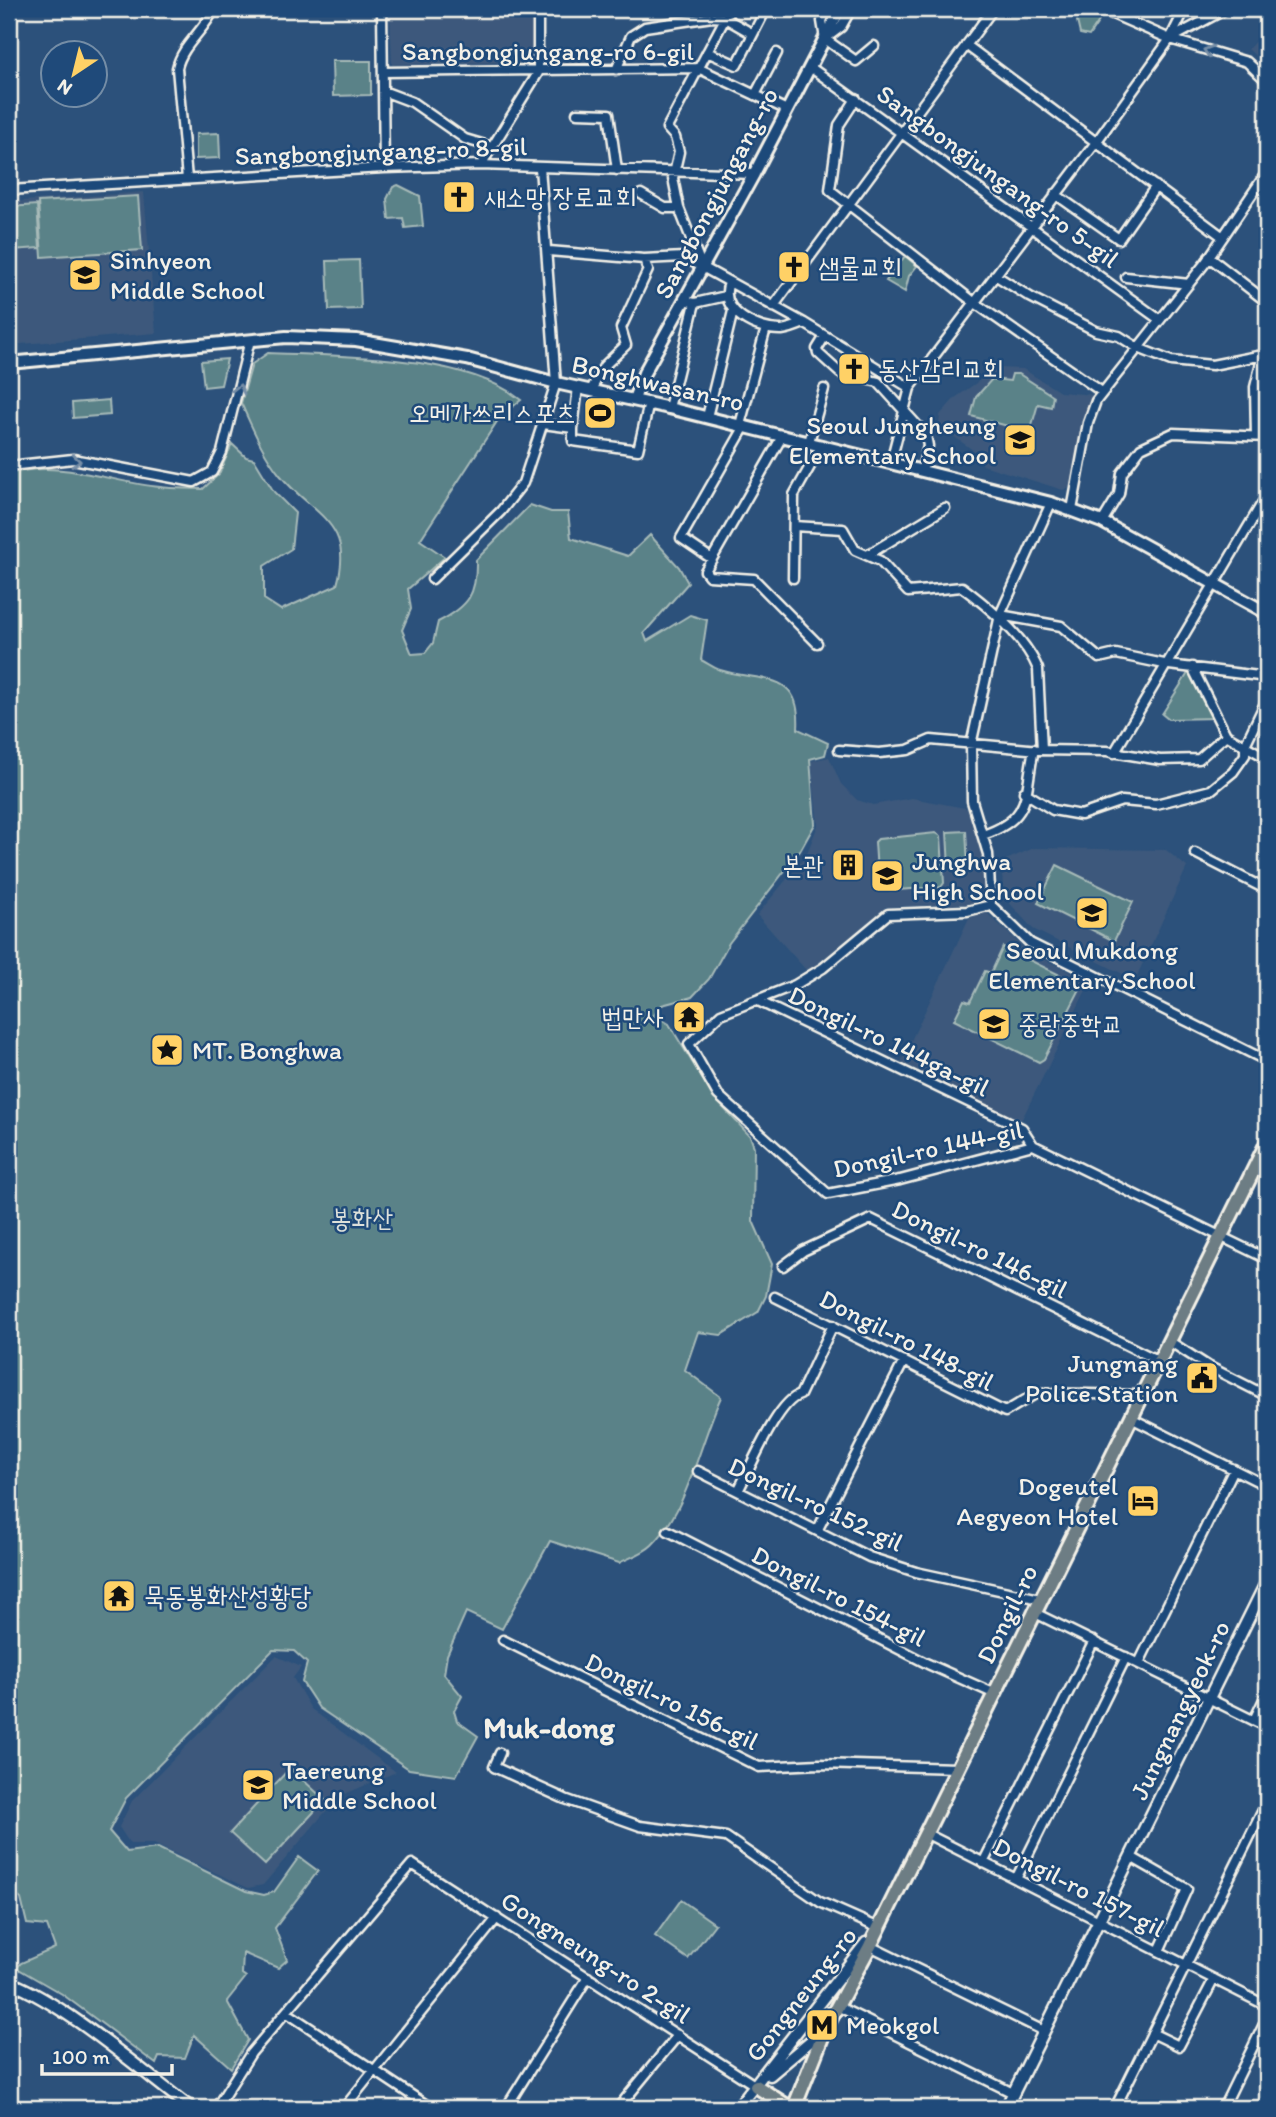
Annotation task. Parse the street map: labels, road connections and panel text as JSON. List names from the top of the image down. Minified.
{"streets":{"main road":["Sangbongjungang-ro","Bonghwasan-ro","Dongil-ro"],"street":["Sangbongjungang-ro 6-gil","Sangbongjungang-ro 8-gil","Sangbongjungang-ro 5-gil","Dongil-ro 144ga-gil","Dongil-ro 144-gil","Dongil-ro 146-gil","Dongil-ro 148-gil","Dongil-ro 152-gil","Dongil-ro 154-gil","Dongil-ro 156-gil","Jungnangyeok-ro","Dongil-ro 157-gil","Gongneung-ro 2-gil","Gongneung-ro"]},"crossings":[["Sangbongjungang-ro 6-gil","Sangbongjungang-ro"],["Sangbongjungang-ro 8-gil","Sangbongjungang-ro"],["Sangbongjungang-ro 5-gil","Sangbongjungang-ro"],["Sangbongjungang-ro","Bonghwasan-ro"],["Dongil-ro 144ga-gil","Dongil-ro 144-gil"],["Dongil-ro 144-gil","Dongil-ro"],["Dongil-ro 146-gil","Dongil-ro"],["Dongil-ro 148-gil","Dongil-ro"],["Dongil-ro 152-gil","Dongil-ro"],["Dongil-ro 154-gil","Dongil-ro"],["Dongil-ro","Dongil-ro 156-gil"],["Dongil-ro","Dongil-ro 157-gil"],["Dongil-ro","Gongneung-ro"],["Jungnangyeok-ro","Dongil-ro 157-gil"],["Gongneung-ro 2-gil","Gongneung-ro"]],"districts":["Muk-dong"],"parks":["봉화산"],"places":{"church":["새소망 장로교회","샘물교회","동산감리교회"],"school or university":["Sinhyeon Middle School","Seoul Jungheung Elementary School","Junghwa High School","Seoul Mukdong Elementary School","중랑중학교","Taereung Middle School"],"sports":["오메가쓰리스포츠"],"building":["본관"],"temple":["법만사","묵동봉화산성황당"],"place":["MT. Bonghwa"],"public building":["Jungnang Police Station"],"hotel":["Dogeutel Aegyeon Hotel"],"metro station":["Meokgol"]},"scale_bar":"100 m","north":"bottom left"}
